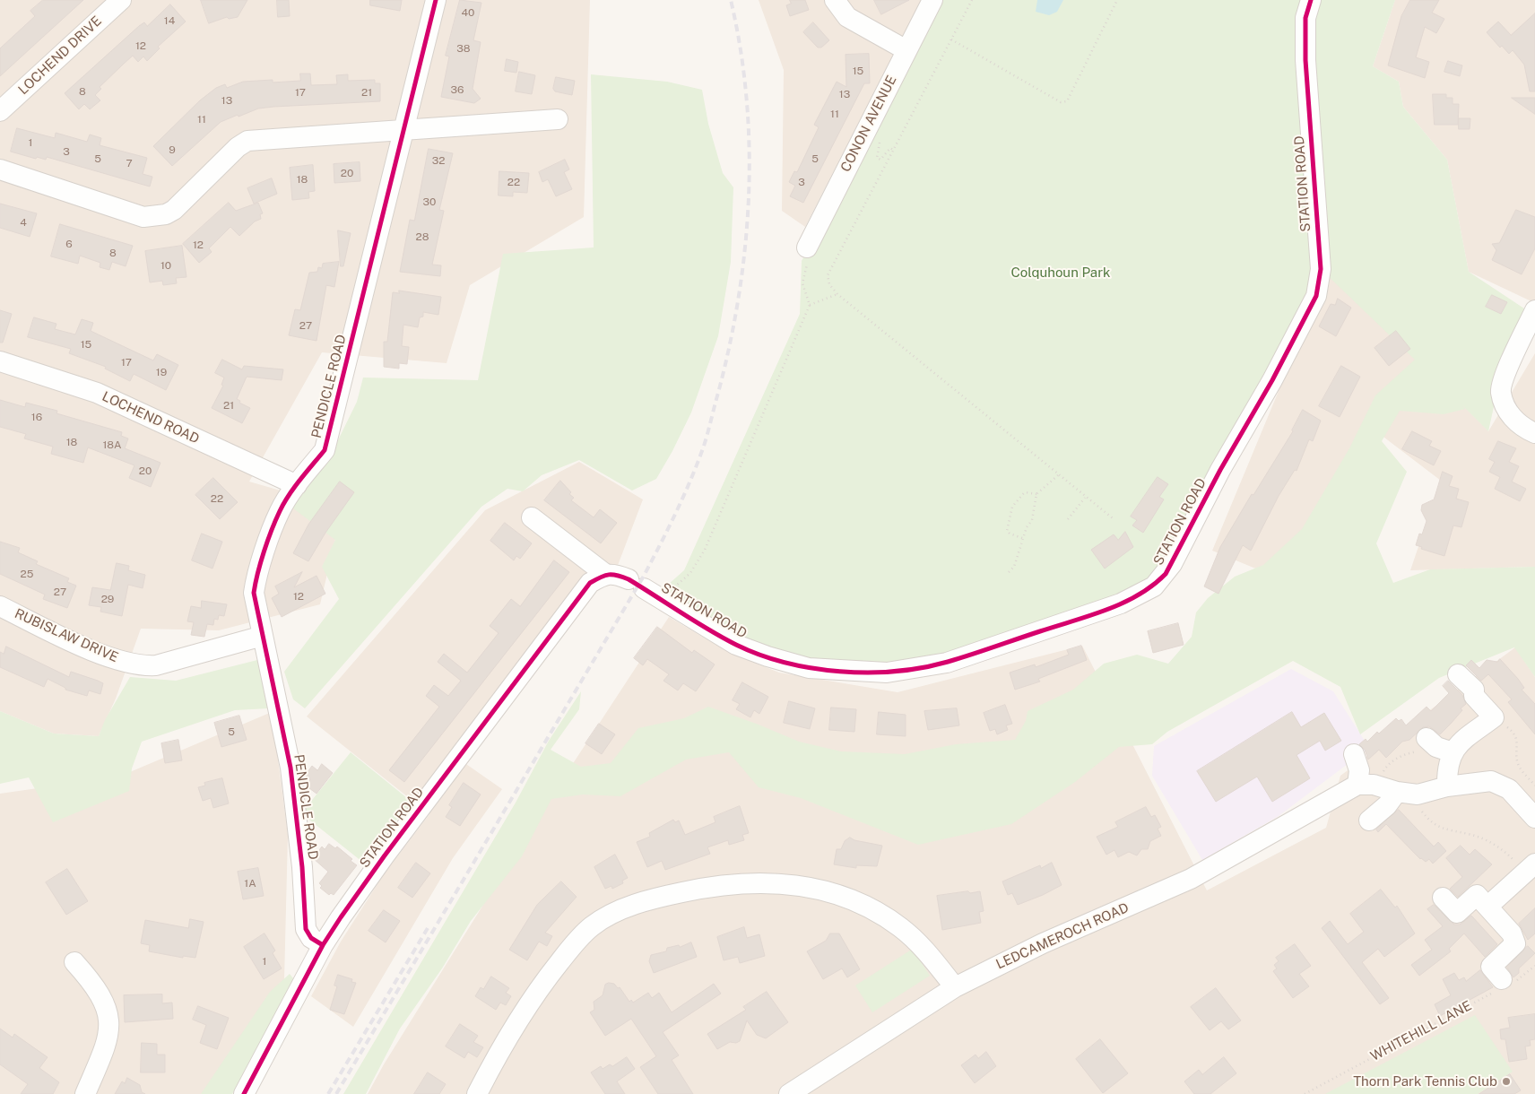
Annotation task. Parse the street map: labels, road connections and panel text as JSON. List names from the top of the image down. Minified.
{"streets":{"street":["LOCHEND DRIVE","CONON AVENUE","STATION ROAD","PENDICLE ROAD","LOCHEND ROAD","RUBISLAW DRIVE","LEDCAMEROCH ROAD"],"path":["WHITEHILL LANE"]},"crossings":[["STATION ROAD","PENDICLE ROAD"],["PENDICLE ROAD","LOCHEND ROAD"],["PENDICLE ROAD","RUBISLAW DRIVE"]],"parks":["Colquhoun Park"],"places":["Thorn Park Tennis Club"],"house_numbers":["40","14","12","38","15","36","8","17","21","13","13","11","11","1","9","3","5","5","32","7","20","18","22","3","30","4","28","6","12","8","10","27","15","17","19","21","16","18","18A","20","22","25","27","12","29","5","1A","1"]}
